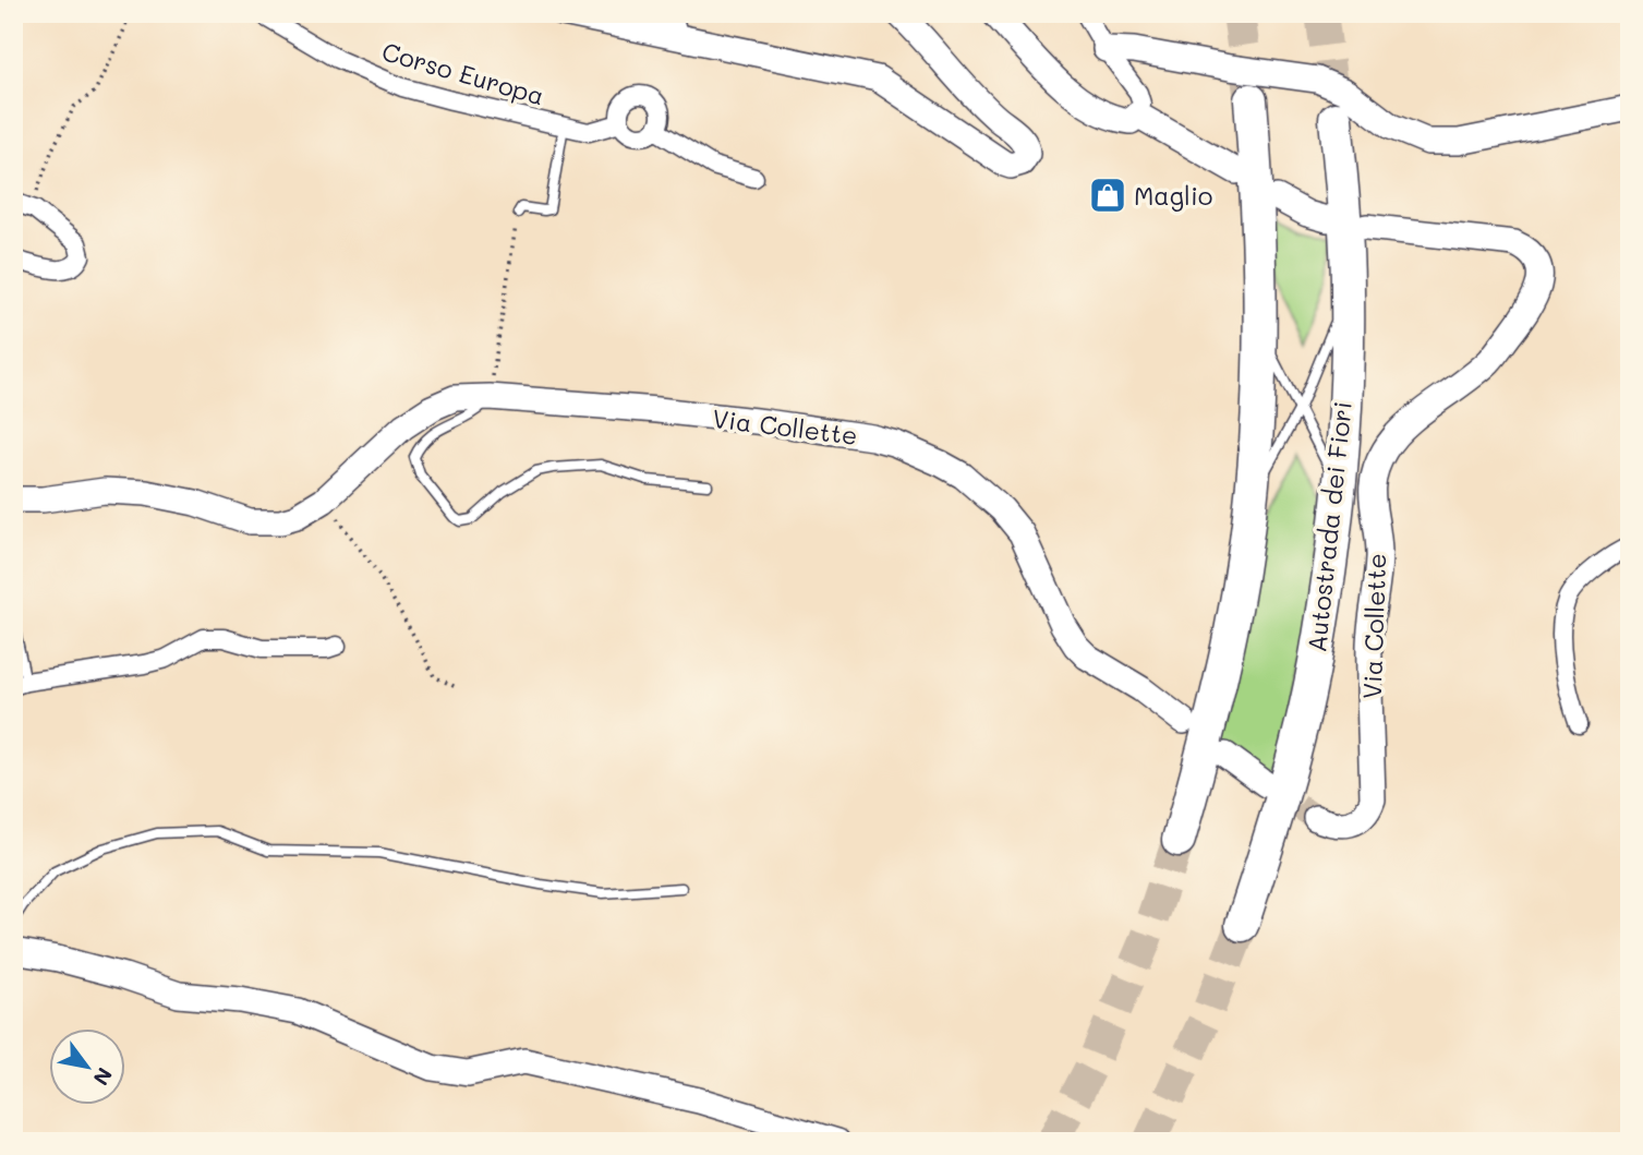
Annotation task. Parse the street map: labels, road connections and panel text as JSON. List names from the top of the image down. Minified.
{"streets":{"highway":["Autostrada dei Fiori"],"street":["Corso Europa","Via Collette"]},"places":{"shop":["Maglio"]},"north":"bottom right"}
